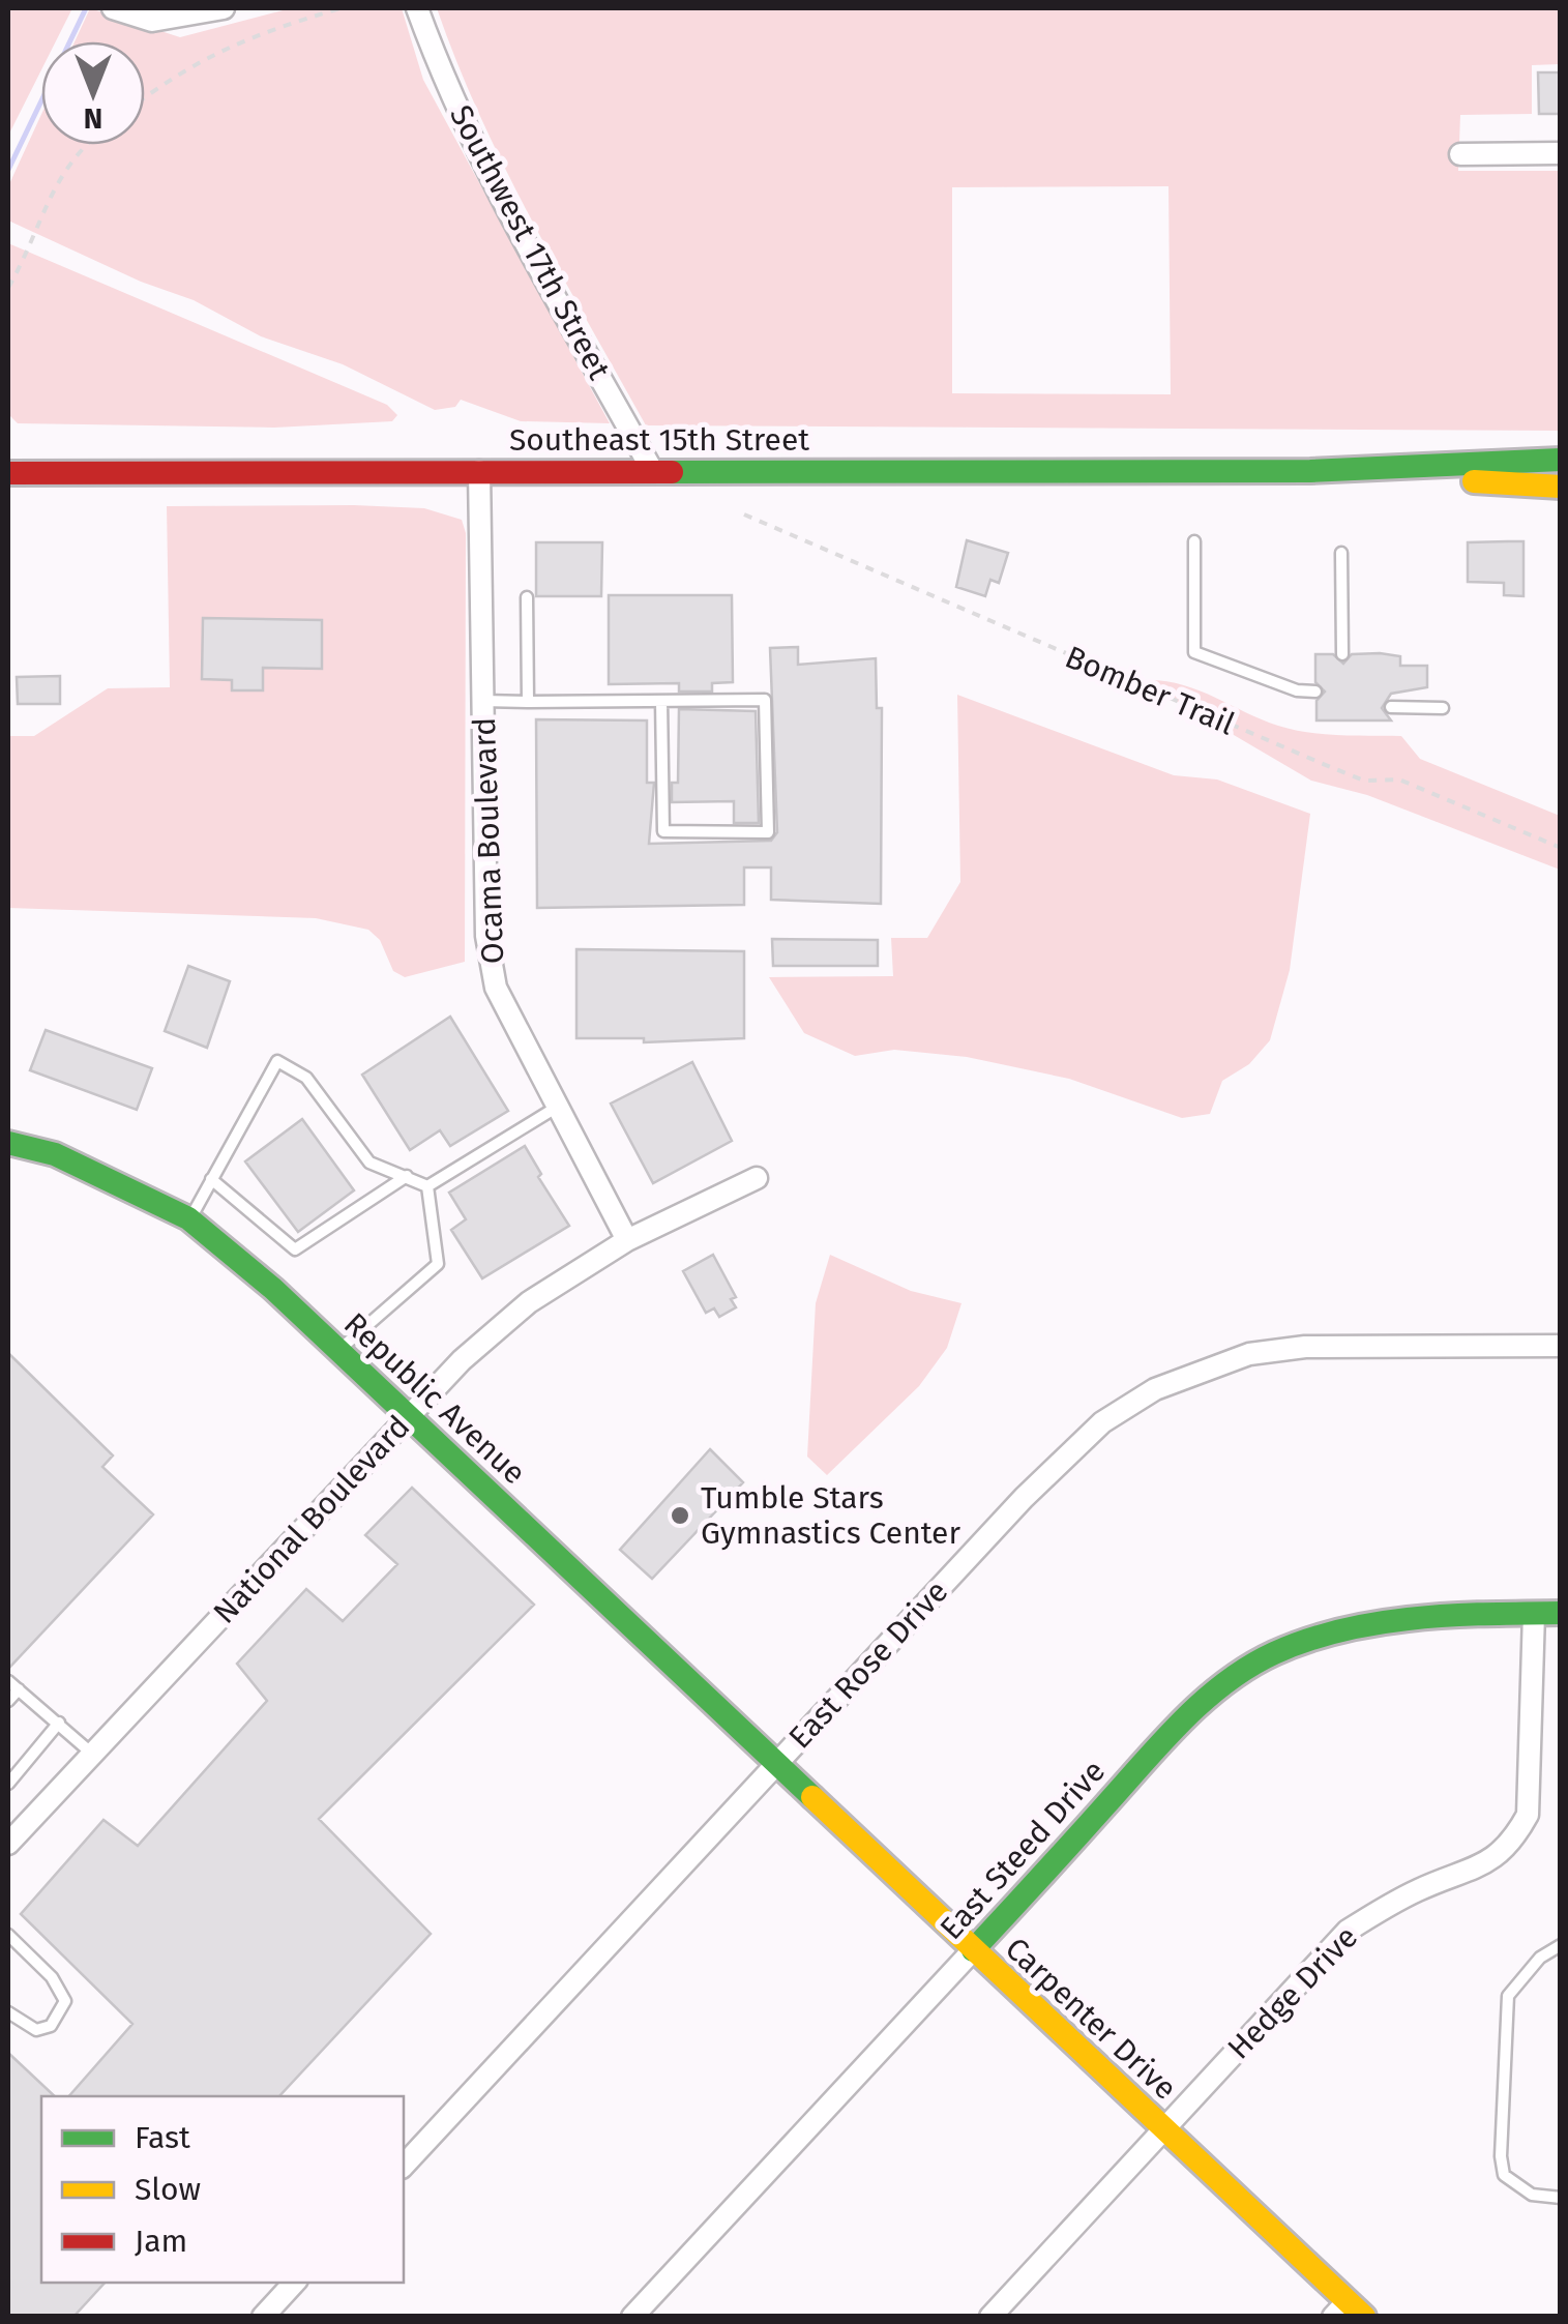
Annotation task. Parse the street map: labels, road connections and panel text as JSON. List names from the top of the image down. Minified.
{"streets":{"street":["Southwest 17th Street","Southeast 15th Street","Ocama Boulevard","Republic Avenue","National Boulevard","East Rose Drive","East Steed Drive","Hedge Drive","Carpenter Drive"],"path":["Bomber Trail"]},"crossings":[["Southwest 17th Street","Southeast 15th Street"],["Southeast 15th Street","Ocama Boulevard"],["Ocama Boulevard","National Boulevard"],["Republic Avenue","National Boulevard"],["Republic Avenue","East Rose Drive"],["Republic Avenue","Carpenter Drive"],["East Rose Drive","Carpenter Drive"],["East Steed Drive","Hedge Drive"],["East Steed Drive","Carpenter Drive"],["Hedge Drive","Carpenter Drive"]],"places":["Tumble Stars Gymnastics Center"],"legend":["Fast","Slow","Jam"],"north":"bottom"}
